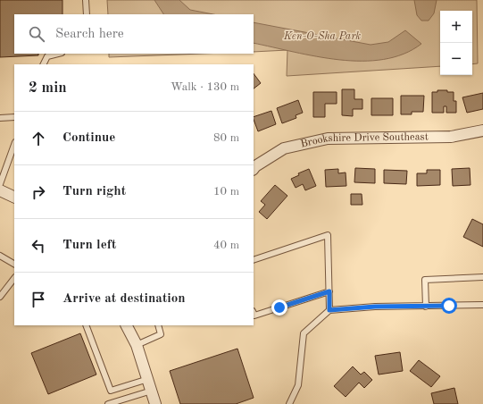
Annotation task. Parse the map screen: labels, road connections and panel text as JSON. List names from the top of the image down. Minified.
{"streets":{"street":["Brookshire Drive Southeast"]},"parks":["Ken-O-Sha Park"],"page":{"map_buttons":["+","−"],"search":"Search here","heading":["2 min","Walk · 130 m"],"list":[["Continue","80 m"],["Turn right","10 m"],["Turn left","40 m"],"Arrive at destination"]}}
